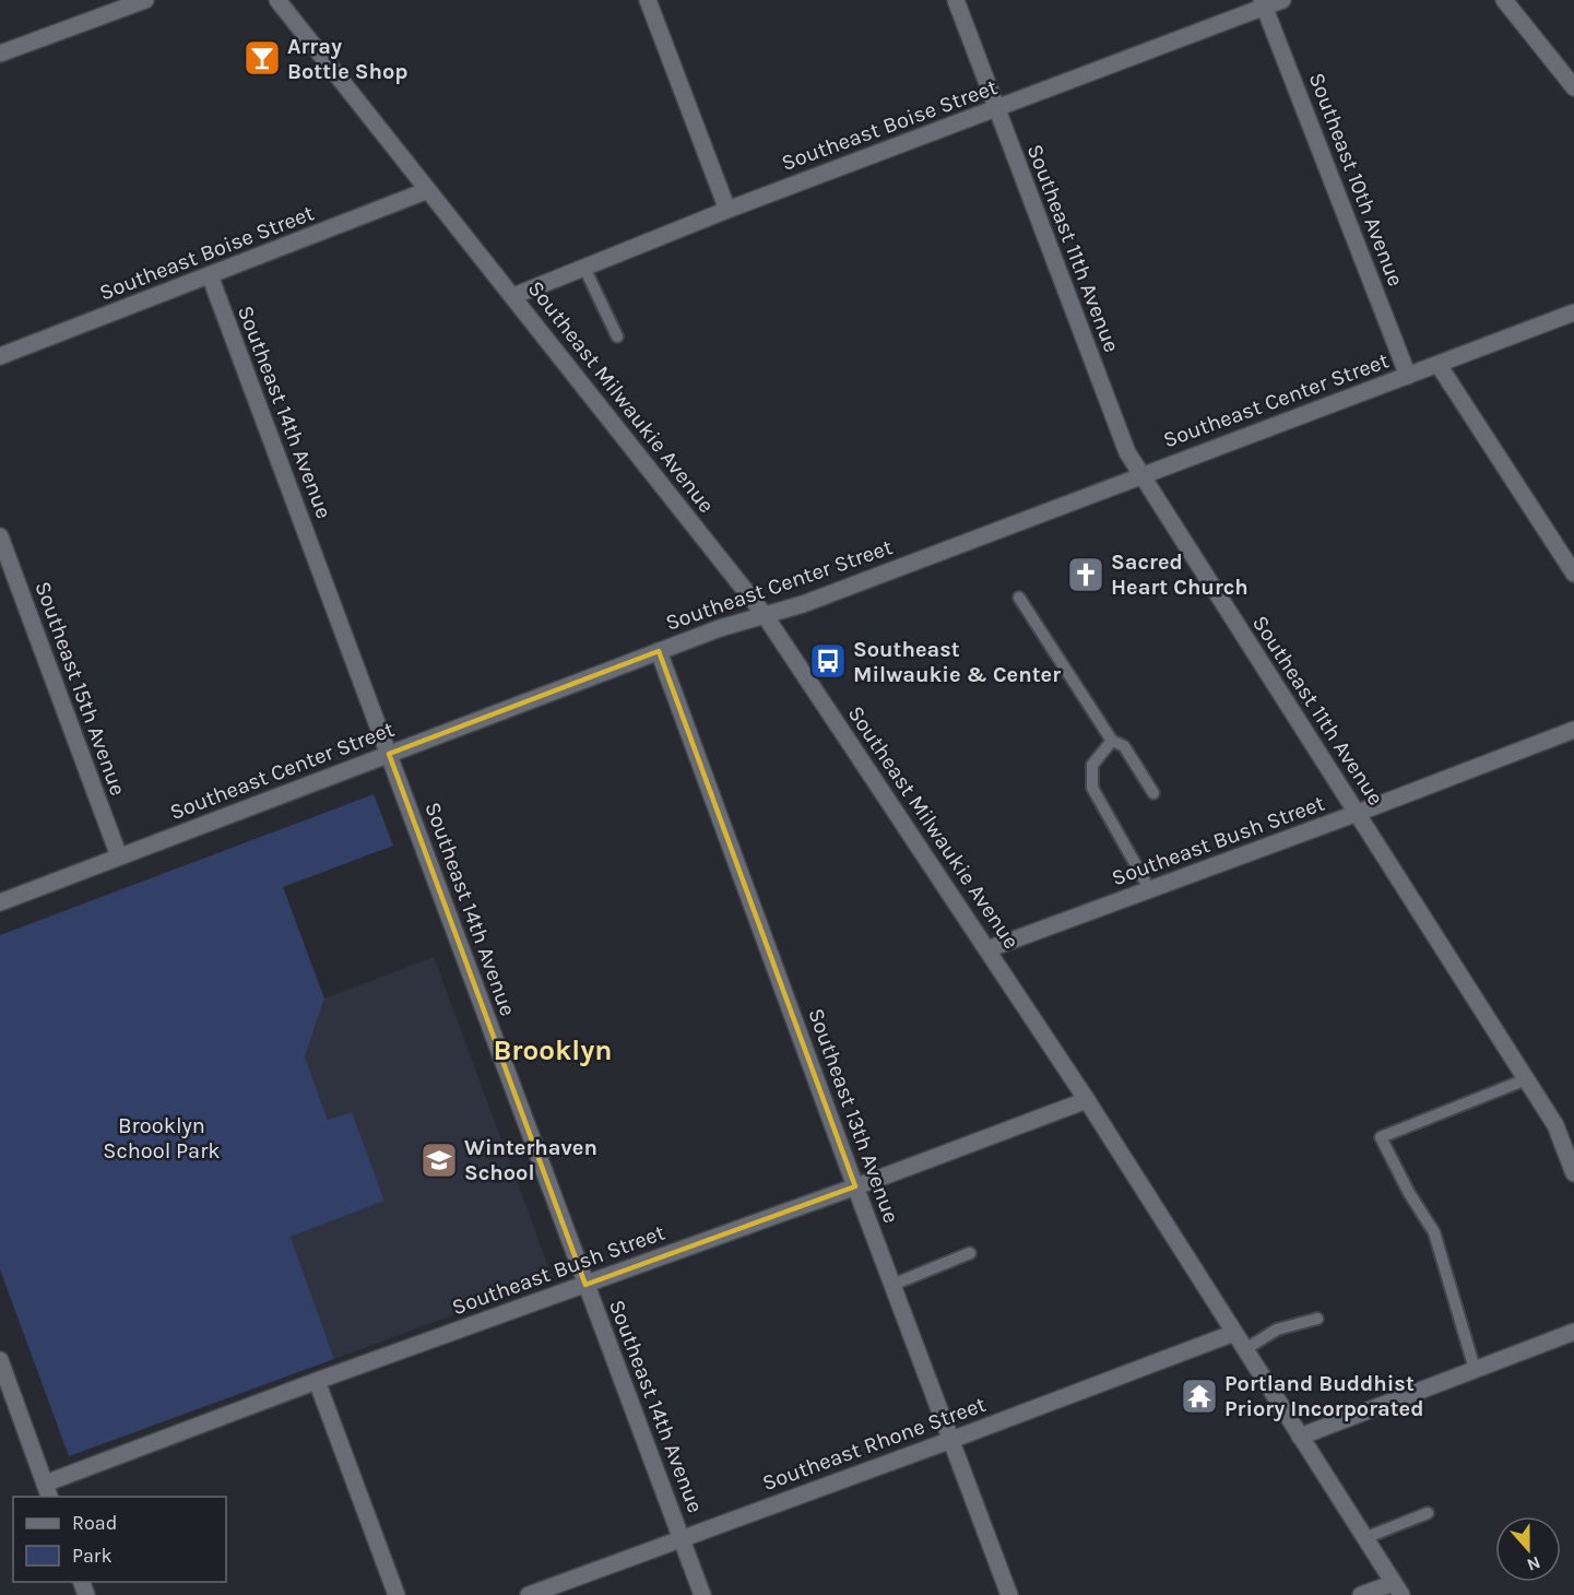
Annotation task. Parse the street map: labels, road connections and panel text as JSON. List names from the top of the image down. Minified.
{"streets":{"street":["Southeast Boise Street","Southeast 10th Avenue","Southeast 11th Avenue","Southeast Milwaukie Avenue","Southeast Center Street","Southeast 14th Avenue","Southeast 15th Avenue","Southeast Bush Street","Southeast 13th Avenue","Southeast Rhone Street"]},"crossings":[["Southeast Boise Street","Southeast 10th Avenue"],["Southeast Boise Street","Southeast 11th Avenue"],["Southeast Boise Street","Southeast Milwaukie Avenue"],["Southeast Boise Street","Southeast 14th Avenue"],["Southeast 10th Avenue","Southeast Center Street"],["Southeast 11th Avenue","Southeast Center Street"],["Southeast 11th Avenue","Southeast Bush Street"],["Southeast Milwaukie Avenue","Southeast Center Street"],["Southeast Milwaukie Avenue","Southeast Bush Street"],["Southeast Milwaukie Avenue","Southeast Rhone Street"],["Southeast Center Street","Southeast 14th Avenue"],["Southeast Center Street","Southeast 15th Avenue"],["Southeast Center Street","Southeast 13th Avenue"],["Southeast 14th Avenue","Southeast Bush Street"],["Southeast 14th Avenue","Southeast Rhone Street"],["Southeast Bush Street","Southeast 13th Avenue"],["Southeast 13th Avenue","Southeast Rhone Street"]],"districts":["Brooklyn"],"parks":["Brooklyn School Park"],"places":{"bar":["Array Bottle Shop"],"church":["Sacred Heart Church"],"bus stop":["Southeast Milwaukie & Center"],"school or university":["Winterhaven School"],"temple":["Portland Buddhist Priory Incorporated"]},"legend":["Road","Park"],"north":"bottom"}
